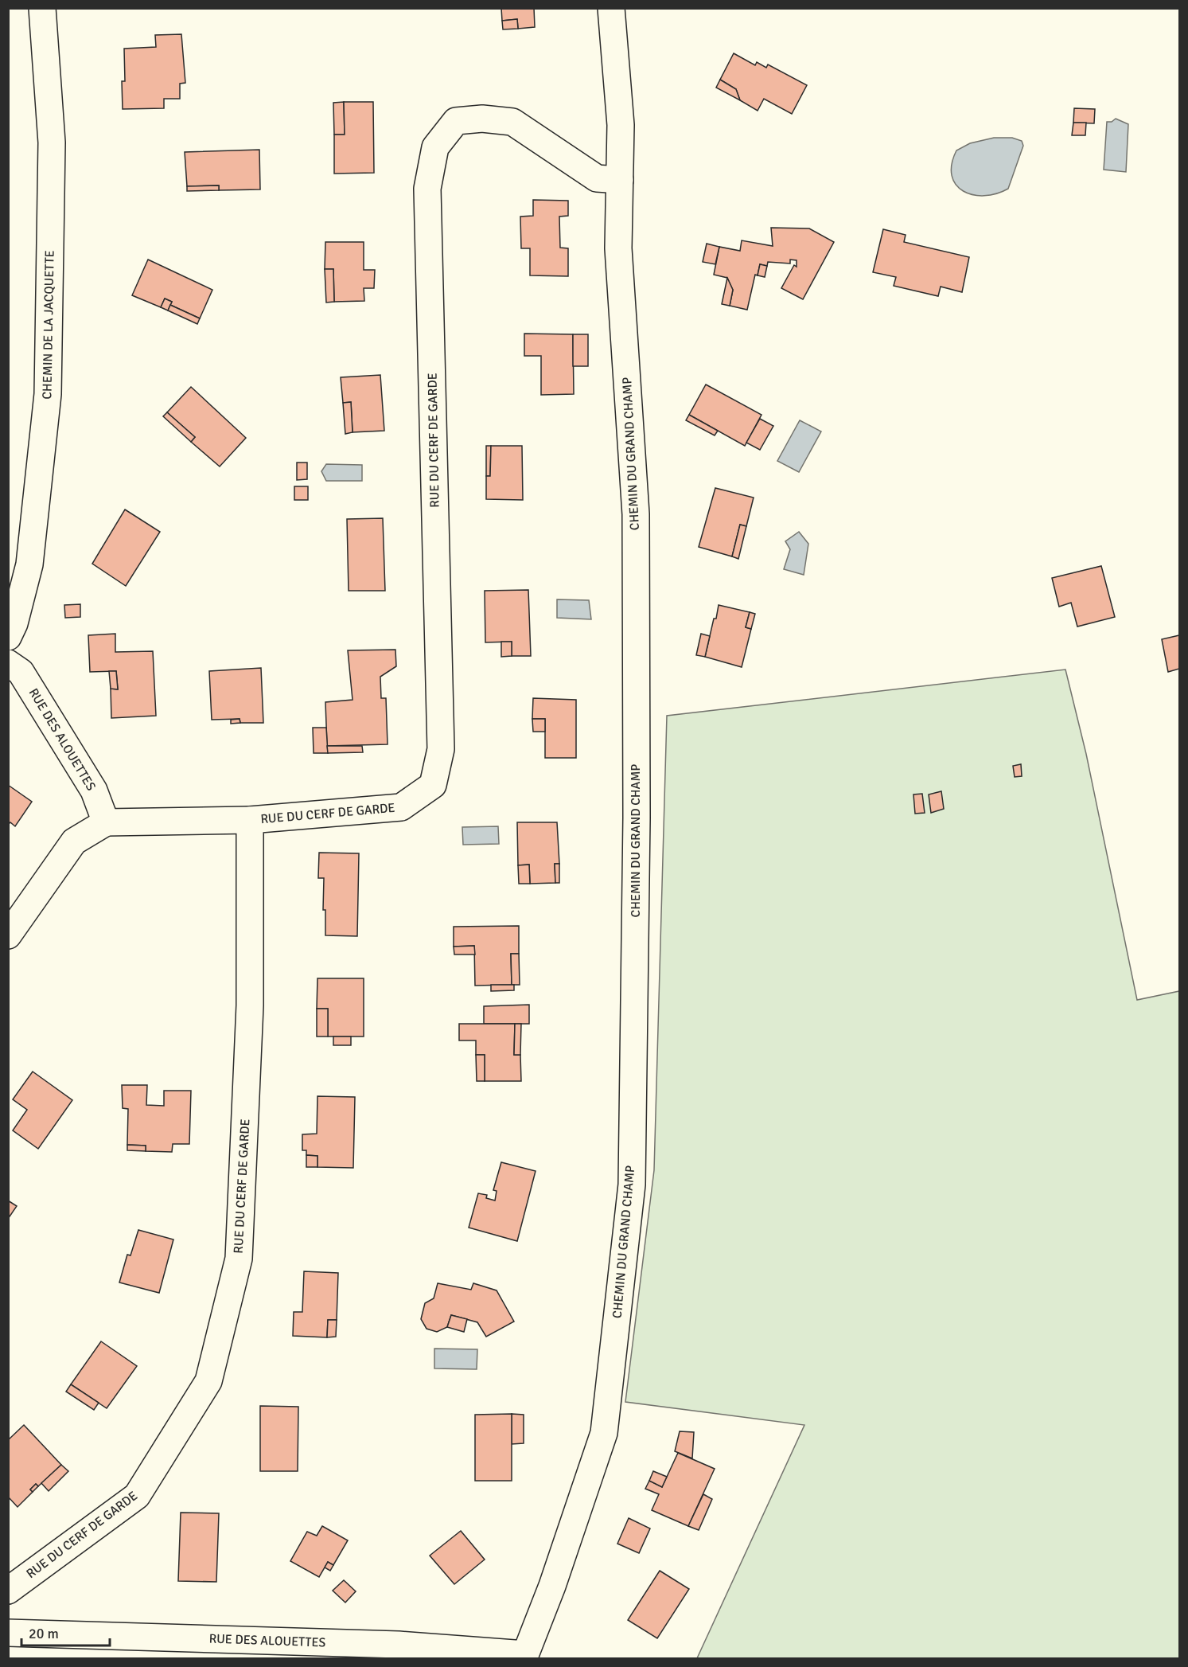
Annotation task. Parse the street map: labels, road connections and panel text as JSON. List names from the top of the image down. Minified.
{"streets":{"street":["CHEMIN DE LA JACQUETTE","RUE DU CERF DE GARDE","CHEMIN DU GRAND CHAMP","RUE DES ALOUETTES"]},"crossings":[["RUE DU CERF DE GARDE","CHEMIN DU GRAND CHAMP"],["CHEMIN DU GRAND CHAMP","RUE DES ALOUETTES"]],"scale_bar":"20 m"}
